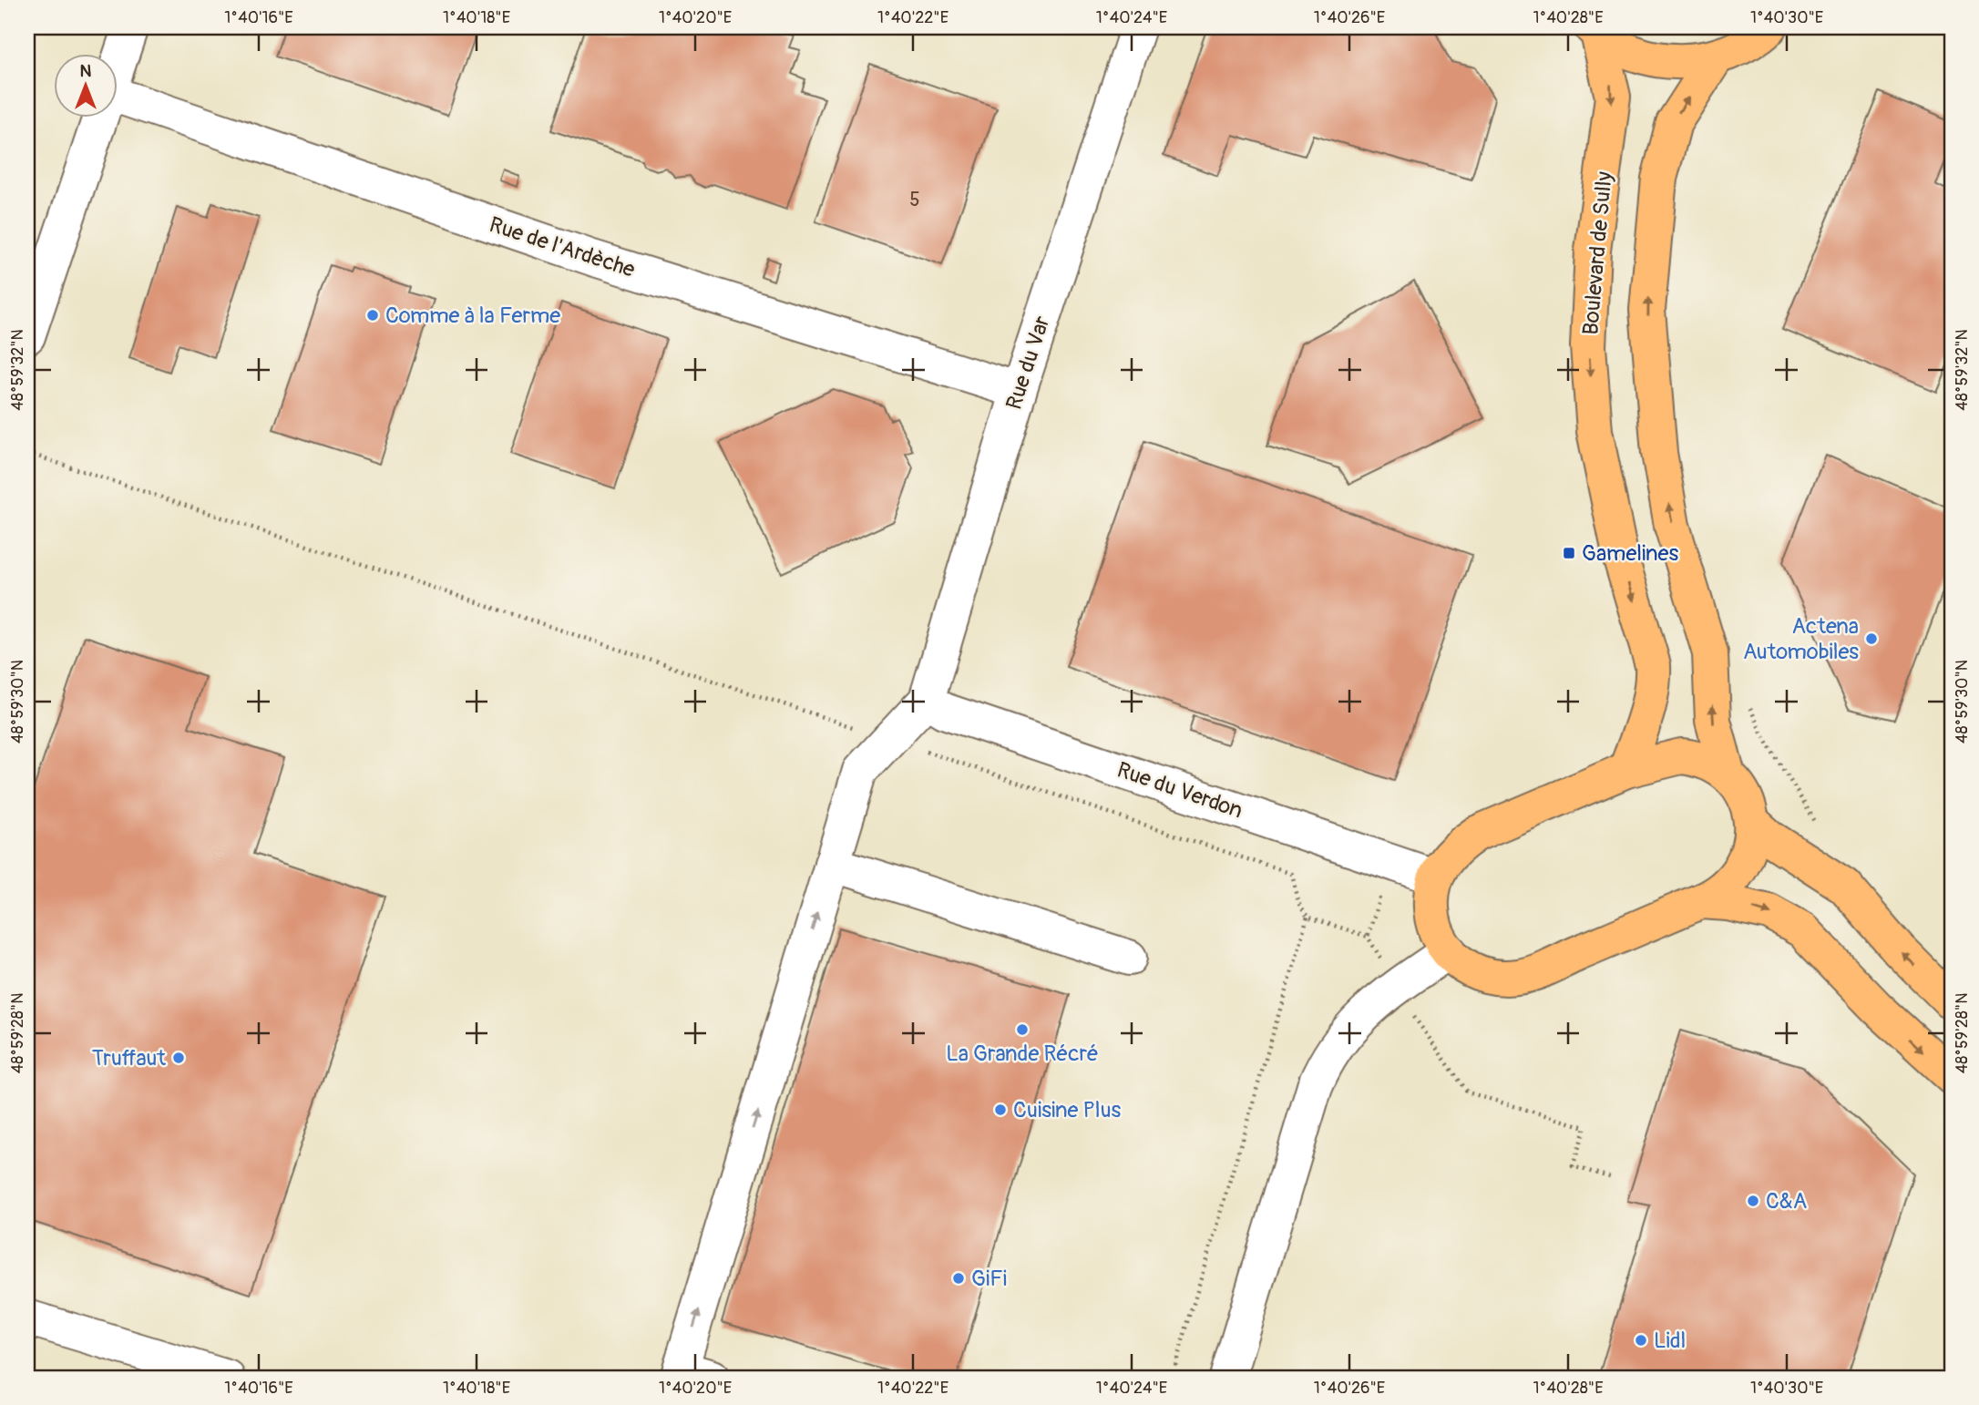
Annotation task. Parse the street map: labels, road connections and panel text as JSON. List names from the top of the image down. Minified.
{"streets":{"main road":["Boulevard de Sully"],"street":["Rue de l'Ardèche","Rue du Var","Rue du Verdon"]},"crossings":[["Rue de l'Ardèche","Rue du Var"],["Rue du Var","Rue du Verdon"]],"places":{"other":["Comme à la Ferme","Actena Automobiles","La Grande Récré","Truffaut","Cuisine Plus","C&A","GiFi","Lidl"],"transit":["Gamelines"]},"house_numbers":["5"],"north":"top","coordinates":["1°40'16\"E","1°40'18\"E","1°40'20\"E","1°40'22\"E","1°40'24\"E","1°40'26\"E","1°40'28\"E","1°40'30\"E","48°59'32\"N","48°59'30\"N","48°59'28\"N"]}
